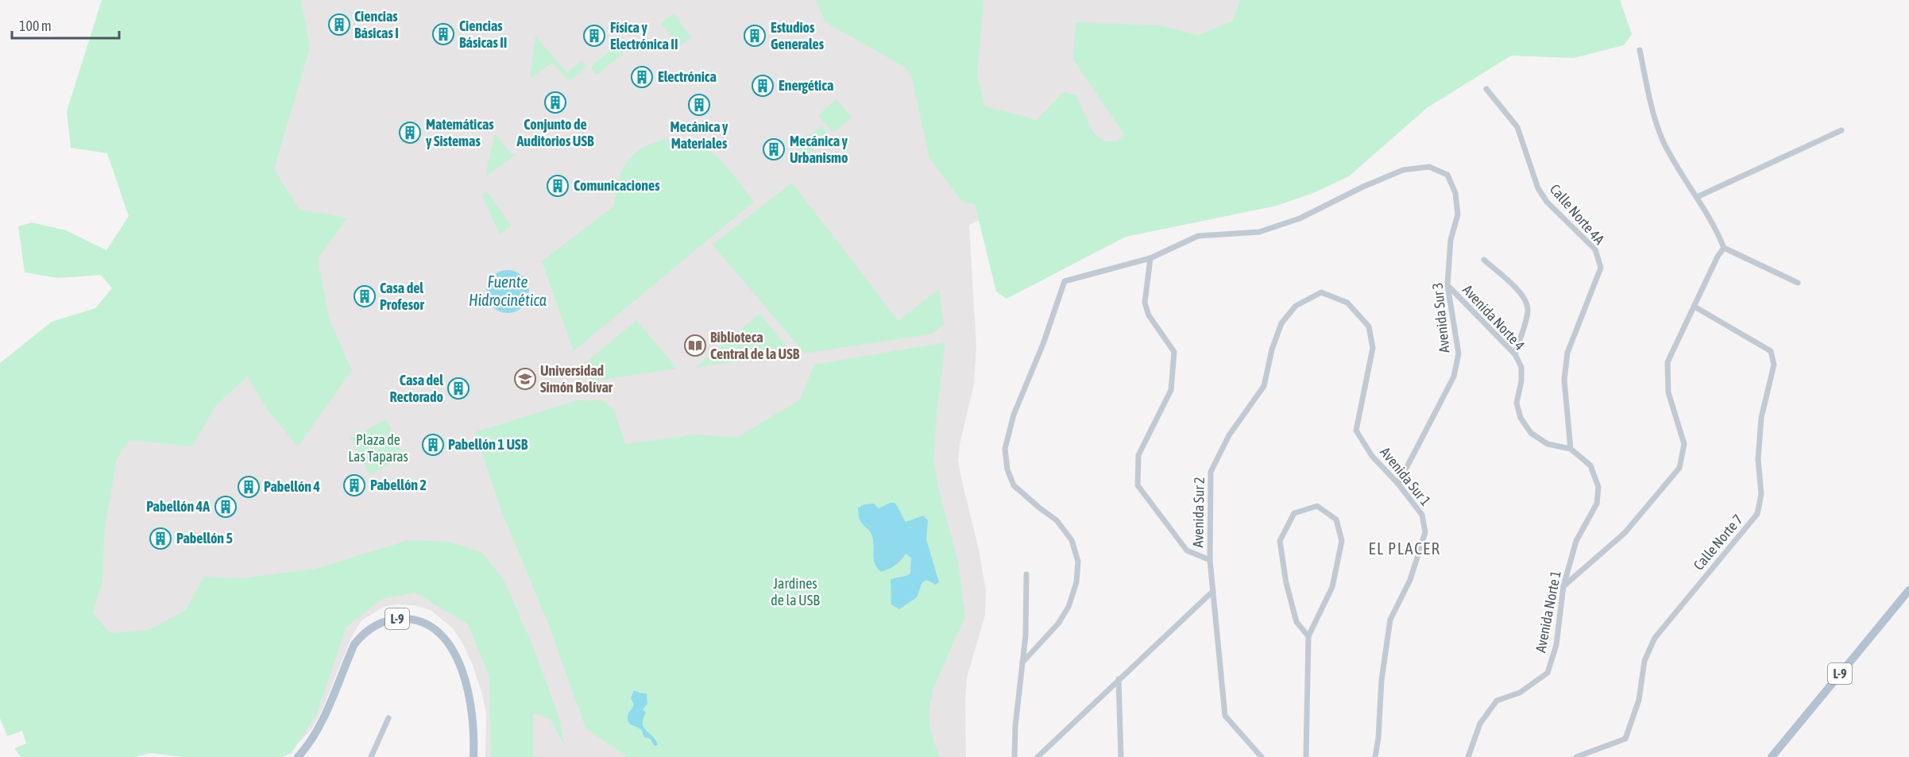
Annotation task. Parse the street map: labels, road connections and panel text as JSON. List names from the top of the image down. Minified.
{"streets":{"main road":["L-9"],"street":["Calle Norte 4A","Avenida Sur 3","Avenida Norte 4","Avenida Sur 1","Avenida Sur 2","Calle Norte 7","Avenida Norte 1"]},"crossings":[["Calle Norte 4A","Avenida Norte 4"],["Calle Norte 4A","Avenida Norte 1"],["Avenida Sur 3","Avenida Norte 4"],["Avenida Sur 3","Avenida Sur 1"],["Avenida Norte 4","Avenida Norte 1"],["Avenida Sur 1","Avenida Sur 2"]],"districts":["EL PLACER"],"water":["Fuente Hidrocinética"],"parks":["Plaza de Las Taparas","Jardines de la USB"],"places":{"building":["Ciencias Básicas I","Ciencias Básicas II","Física y Electrónica II","Estudios Generales","Electrónica","Energética","Conjunto de Auditorios USB","Mecánica y Materiales","Matemáticas y Sistemas","Mecánica y Urbanismo","Comunicaciones","Casa del Profesor","Casa del Rectorado","Pabellón 1 USB","Pabellón 2","Pabellón 4","Pabellón 4A","Pabellón 5"],"library":["Biblioteca Central de la USB"],"school or university":["Universidad Simón Bolívar"]},"scale_bar":"100 m"}
